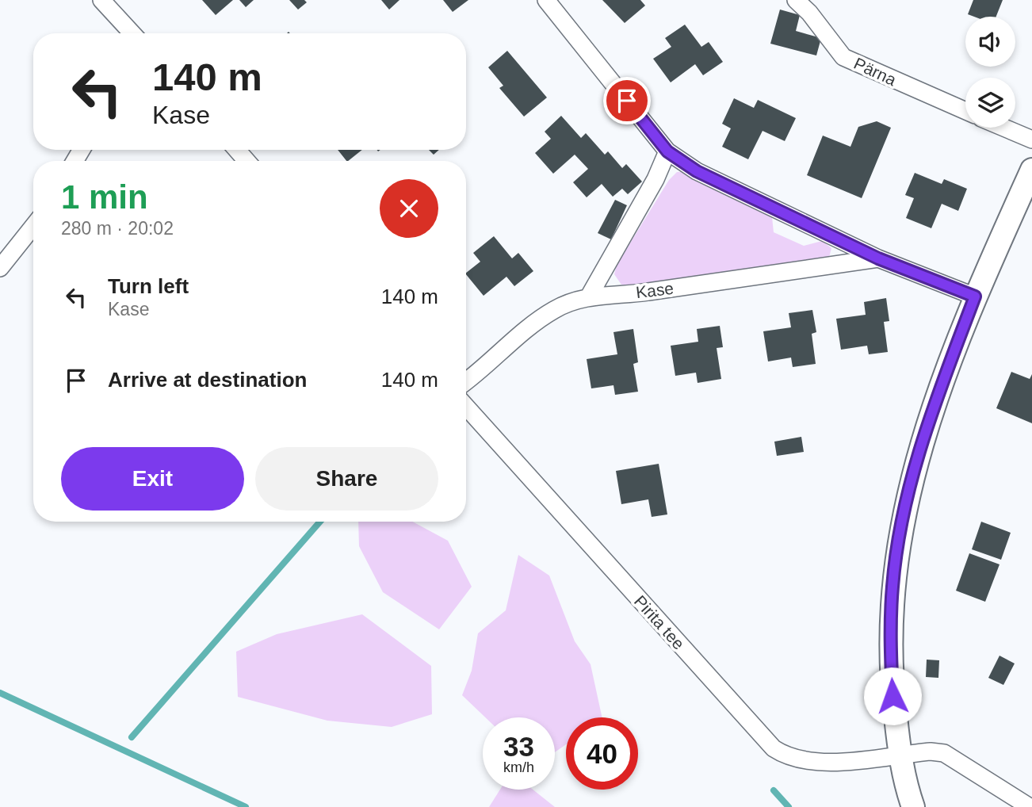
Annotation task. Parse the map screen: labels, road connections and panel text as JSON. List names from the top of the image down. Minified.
{"streets":{"street":["Pärna","Kase","Pirita tee"]},"page":{"turn":["140 m","Kase"],"heading":["1 min","280 m · 20:02"],"list":[{"name":"Turn left","note":"Kase","value":"140 m"},{"name":"Arrive at destination","value":"140 m"}],"buttons":["Exit","Share"],"speed":"33 km/h","limit":"40"}}
